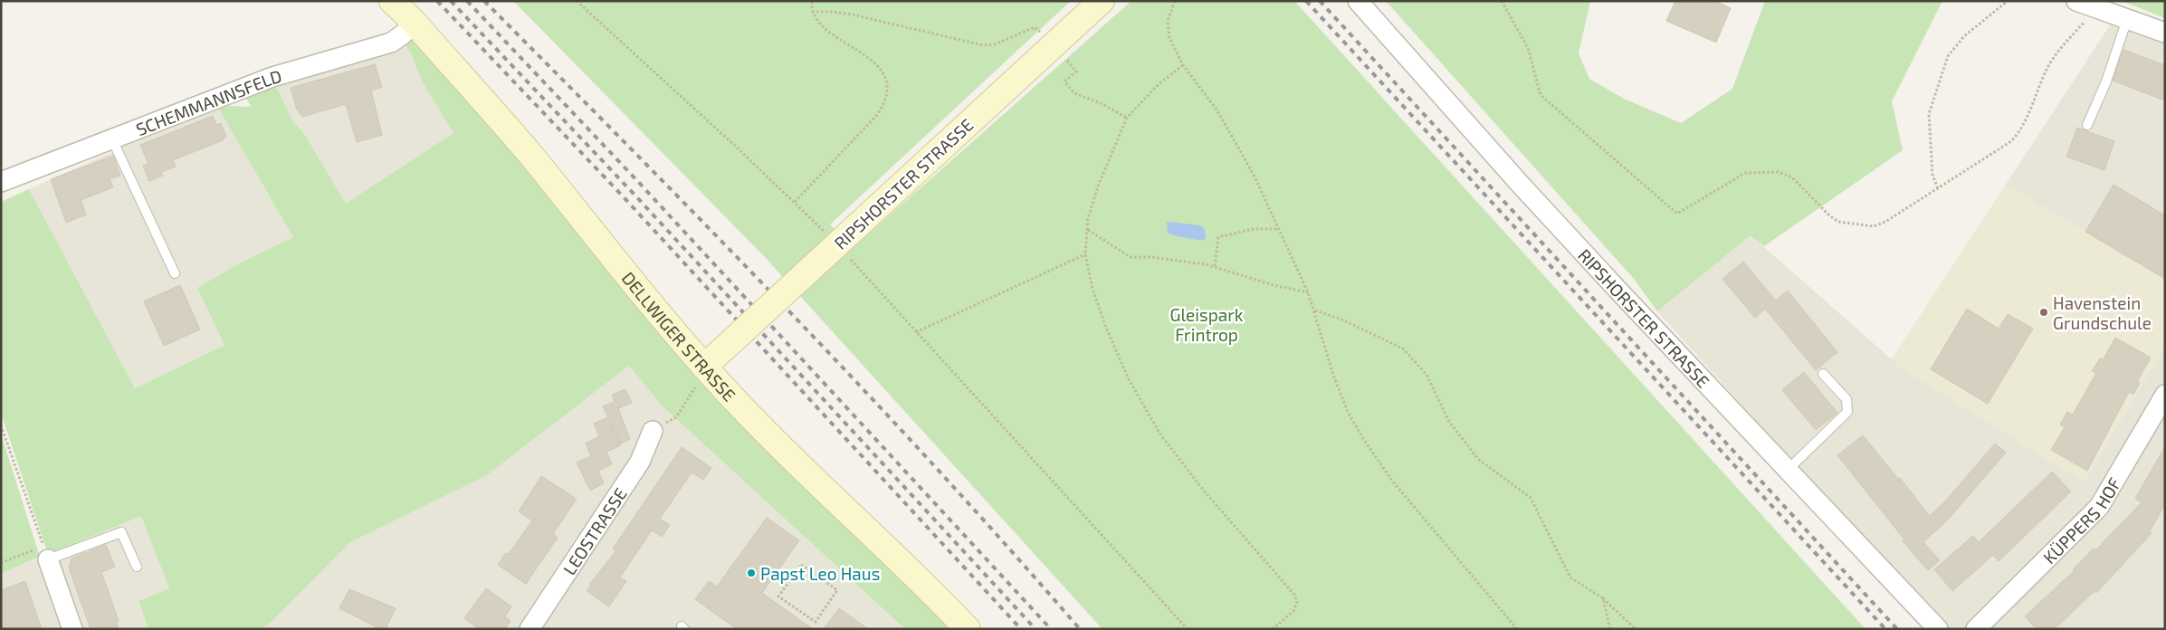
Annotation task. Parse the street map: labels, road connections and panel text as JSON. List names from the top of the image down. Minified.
{"streets":{"main road":["RIPSHORSTER STRASSE","DELLWIGER STRASSE"],"street":["SCHEMMANNSFELD","KÜPPERS HOF","LEOSTRASSE"]},"crossings":[["SCHEMMANNSFELD","DELLWIGER STRASSE"],["RIPSHORSTER STRASSE","DELLWIGER STRASSE"]],"parks":["Gleispark Frintrop"],"places":["Havenstein Grundschule","Papst Leo Haus"]}
